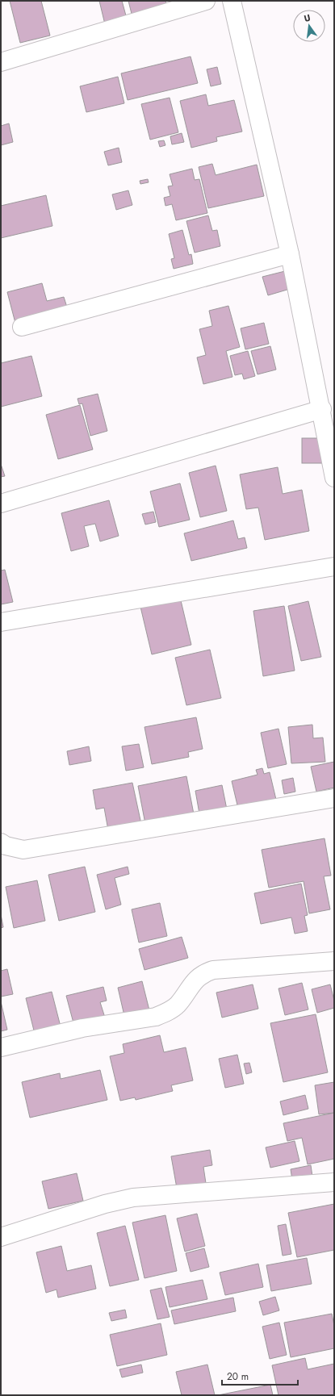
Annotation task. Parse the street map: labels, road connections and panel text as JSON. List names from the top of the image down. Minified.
{"scale_bar":"20 m","north":"top"}
